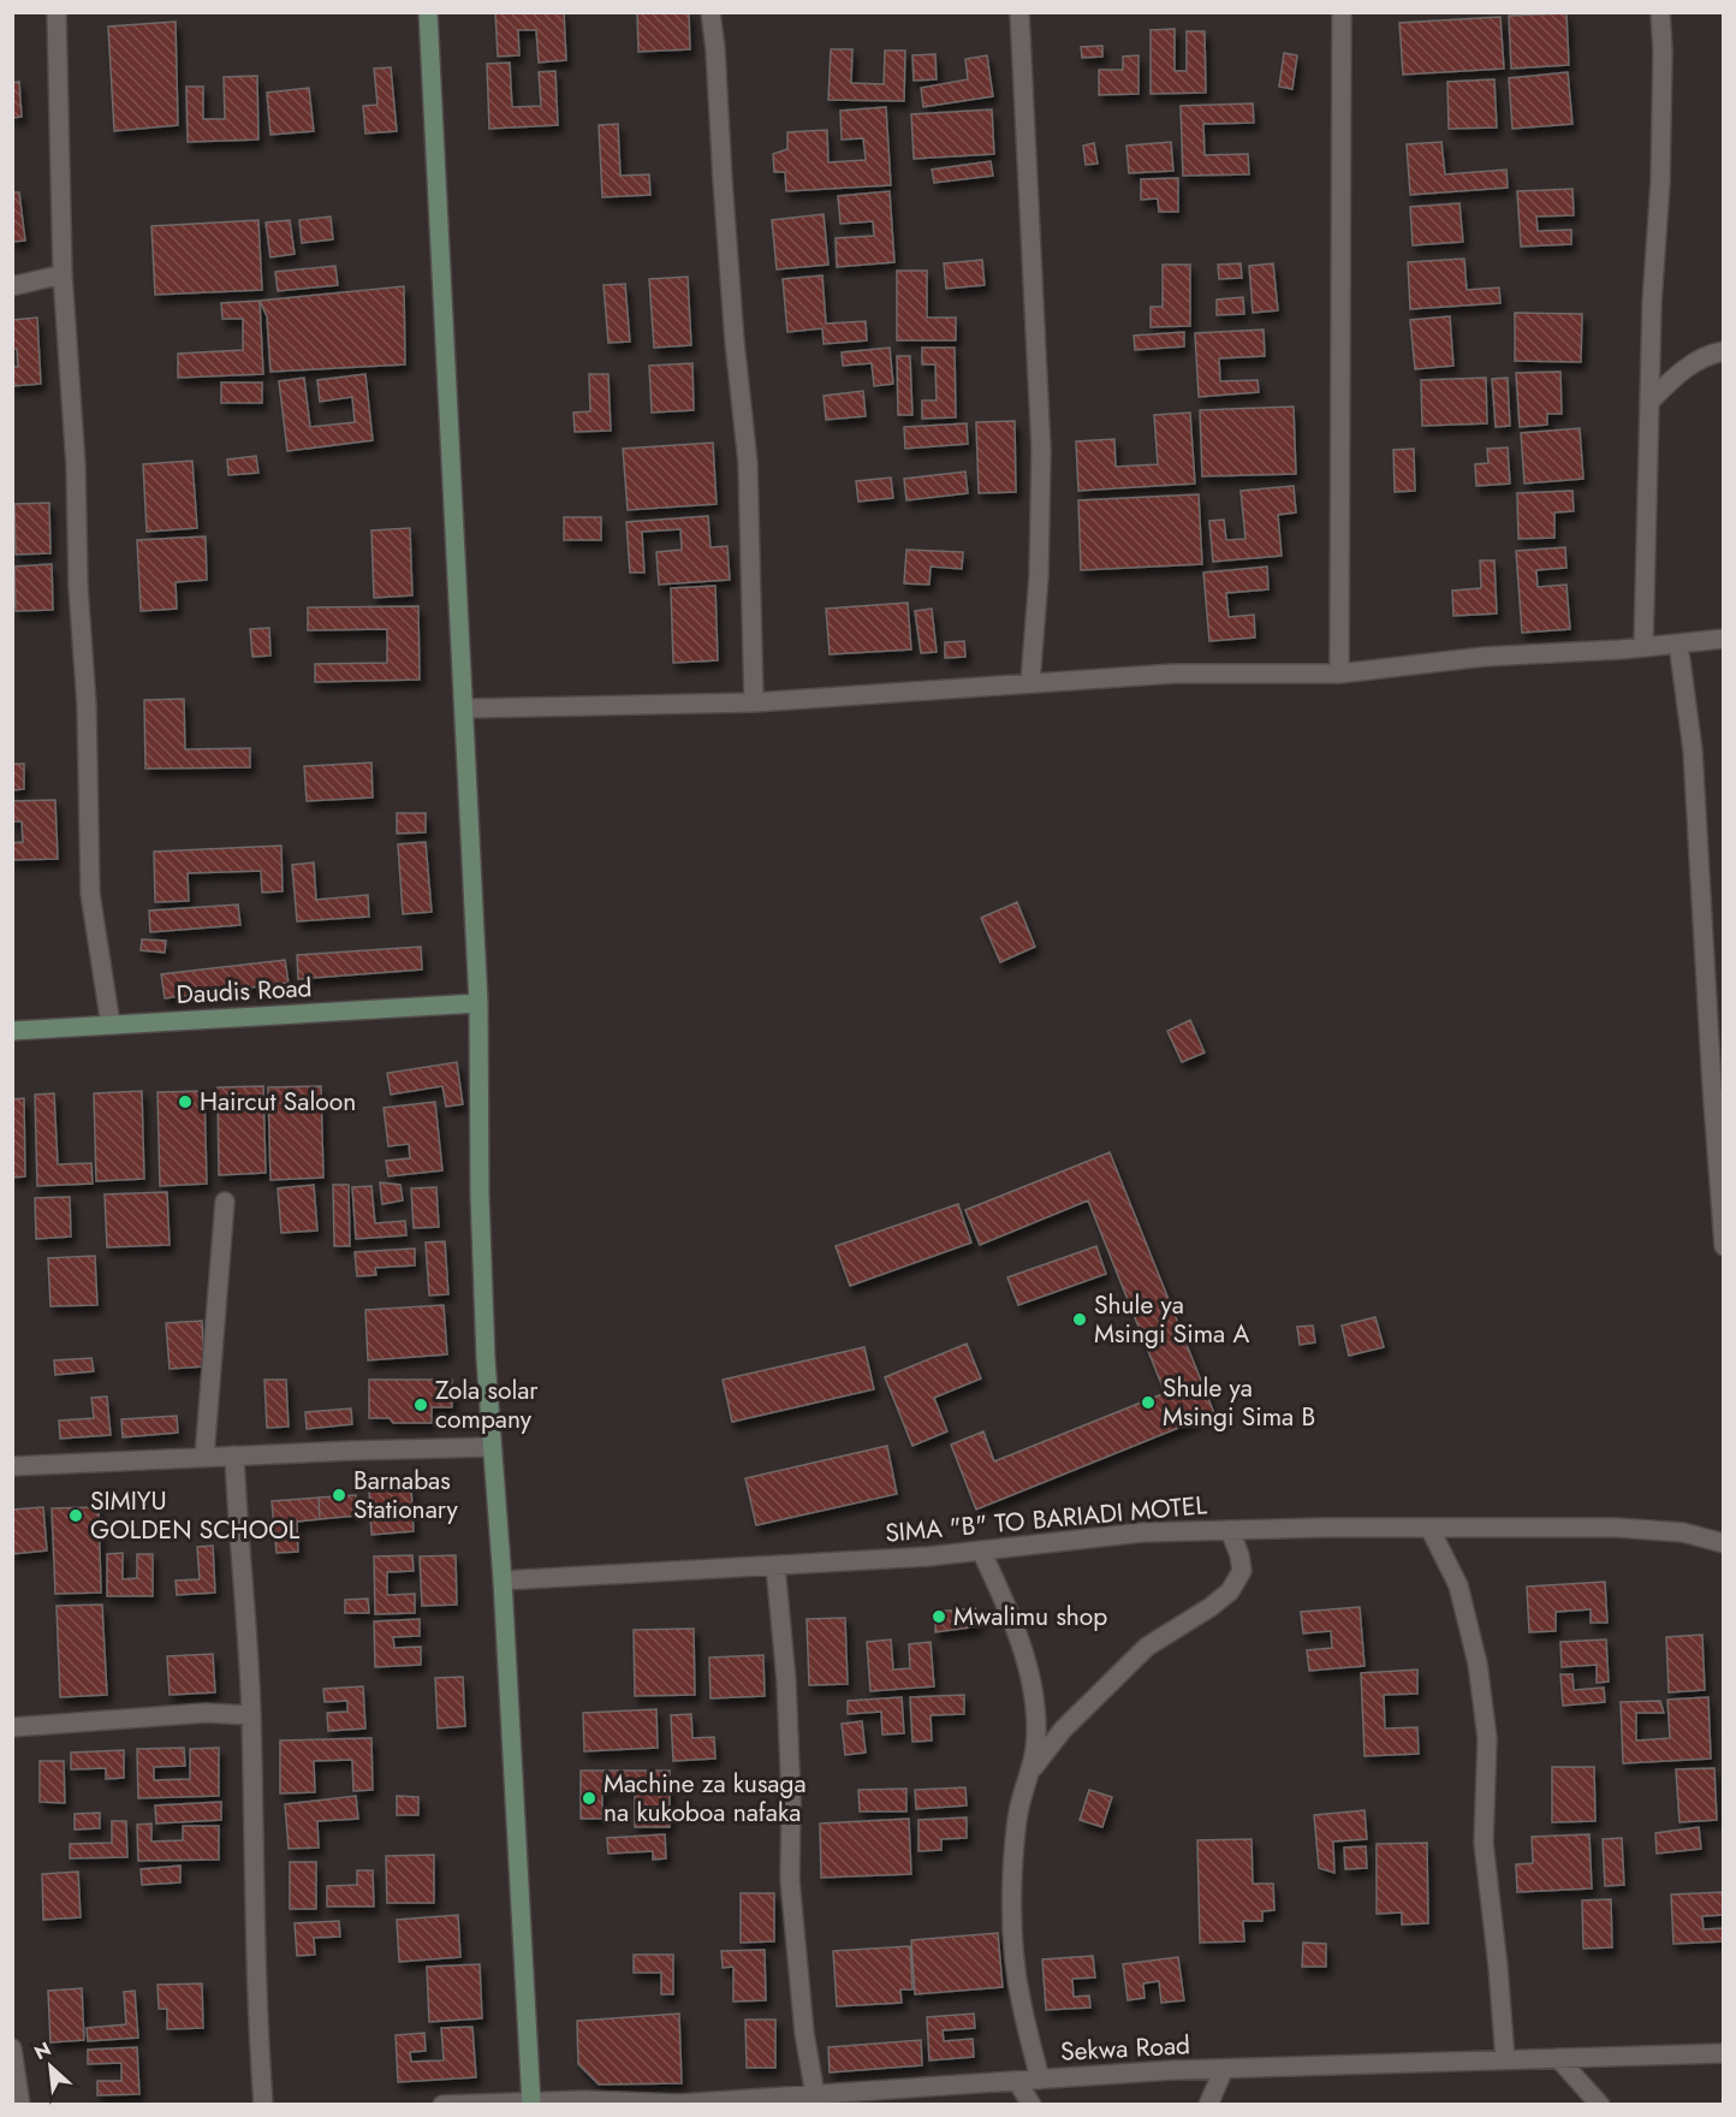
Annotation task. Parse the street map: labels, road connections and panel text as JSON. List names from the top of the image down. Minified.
{"streets":{"street":["Daudis Road","SIMA \"B\" TO BARIADI MOTEL","Sekwa Road"]},"places":["Haircut Saloon","Shule ya Msingi Sima A","Shule ya Msingi Sima B","Zola solar company","Barnabas Stationary","SIMIYU GOLDEN SCHOOL","Mwalimu shop","Machine za kusaga na kukoboa nafaka"],"north":"top left"}
